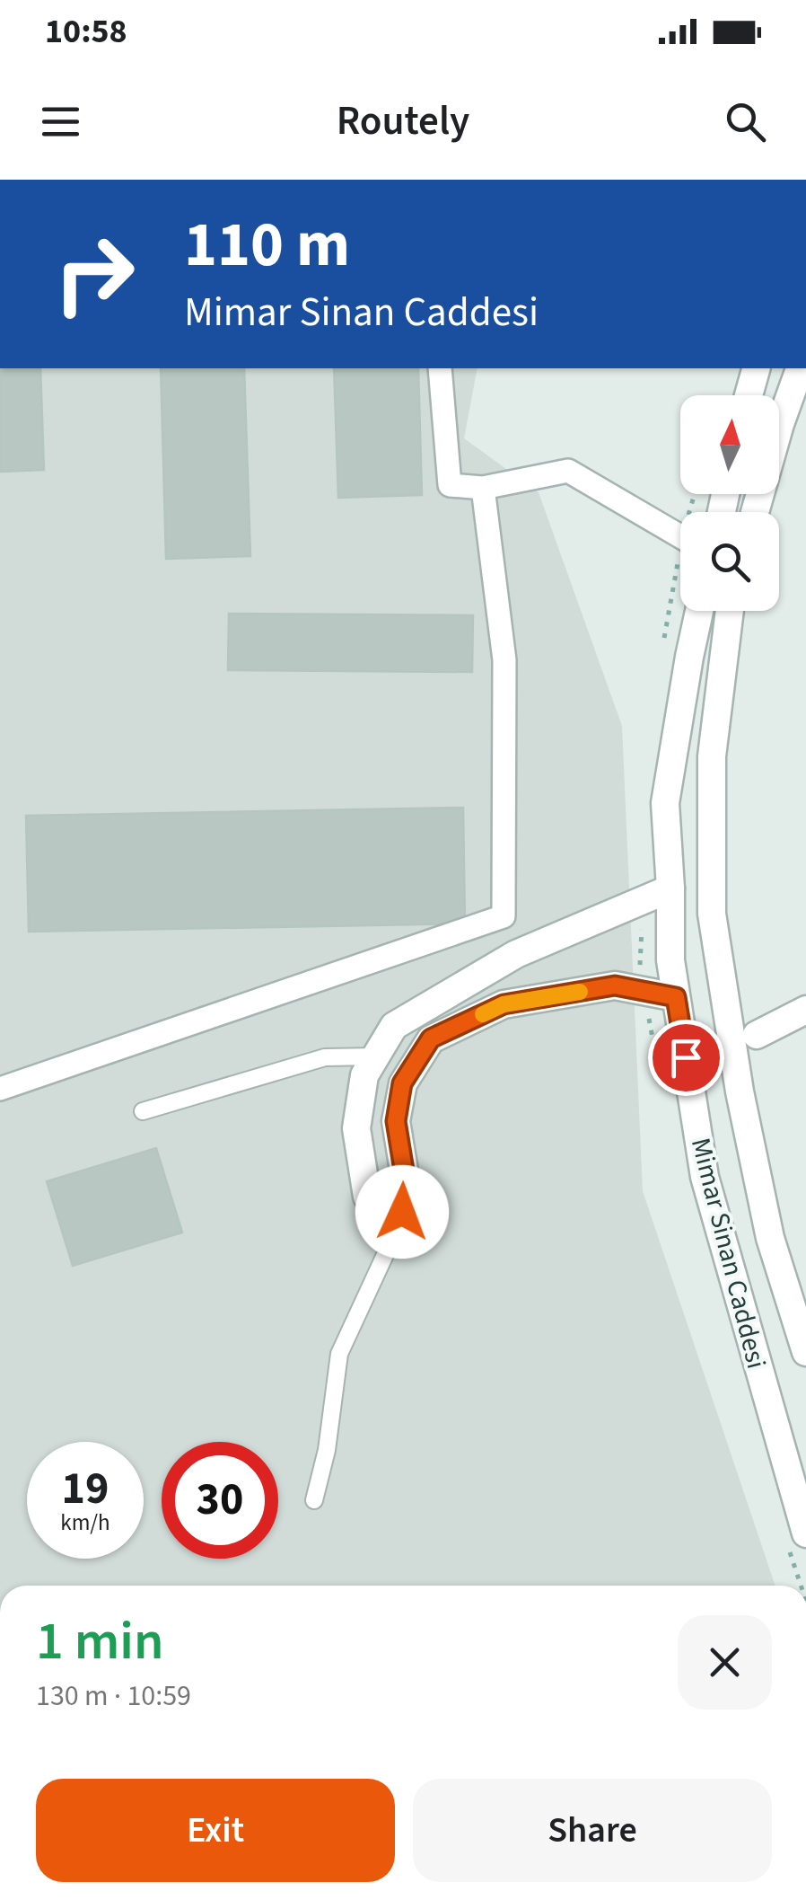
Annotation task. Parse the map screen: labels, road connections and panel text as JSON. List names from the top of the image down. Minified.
{"streets":{"street":["Mimar Sinan Caddesi"]},"north":"top","page":{"status":"10:58","header":"Routely","turn":["110 m","Mimar Sinan Caddesi"],"speed":"19 km/h","limit":"30","heading":["1 min","130 m · 10:59"],"buttons":["Exit","Share"]}}
